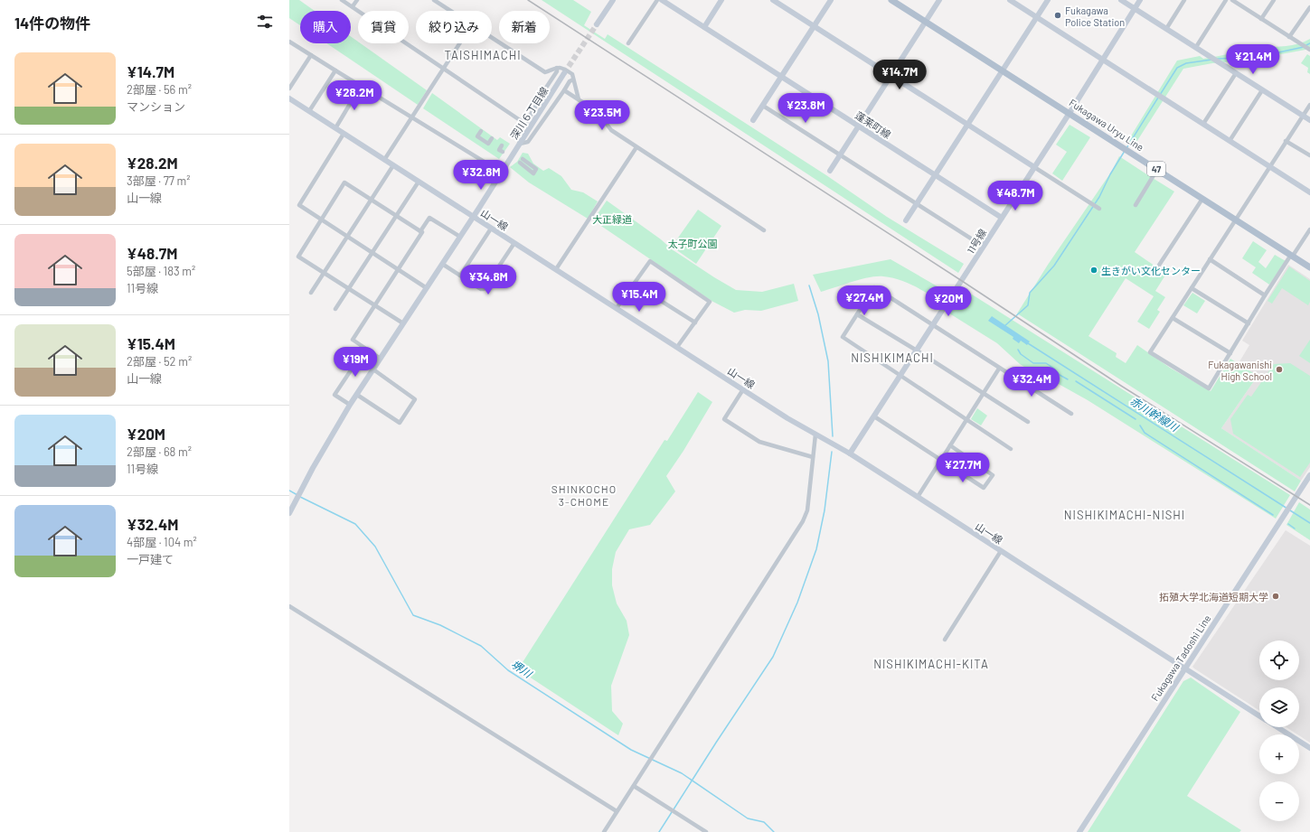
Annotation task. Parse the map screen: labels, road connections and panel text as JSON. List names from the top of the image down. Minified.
{"streets":{"main road":["Fukagawa Uryu Line","47"],"street":["深川６丁目線","蓬莱町線","山一線","11号線","Fukagawa Tadoshi Line"]},"crossings":[["深川６丁目線","山一線"],["蓬莱町線","11号線"],["Fukagawa Uryu Line","11号線"],["山一線","11号線"],["山一線","Fukagawa Tadoshi Line"]],"districts":["TAISHIMACHI","NISHIKIMACHI","SHINKOCHO 3-CHOME","NISHIKIMACHI-NISHI","NISHIKIMACHI-KITA"],"water":["赤川幹線川","堺川"],"parks":["大正緑道","太子町公園"],"places":["Fukagawa Police Station","生きがい文化センター","Fukagawanishi High School","拓殖大学北海道短期大学"],"page":{"heading":"14件の物件","chip":["購入","賃貸","絞り込み","新着"],"list":[{"name":"¥14.7M","note":"2部屋 · 56 m² · マンション"},{"name":"¥28.2M","note":"3部屋 · 77 m² · 山一線"},{"name":"¥48.7M","note":"5部屋 · 183 m² · 11号線"},{"name":"¥15.4M","note":"2部屋 · 52 m² · 山一線"},{"name":"¥20M","note":"2部屋 · 68 m² · 11号線"},{"name":"¥32.4M","note":"4部屋 · 104 m² · 一戸建て"}],"price":["¥21.4M","¥14.7M","¥28.2M","¥23.8M","¥23.5M","¥32.8M","¥48.7M","¥34.8M","¥15.4M","¥27.4M","¥20M","¥19M","¥32.4M","¥27.7M"],"map_buttons":["+","−"]}}
